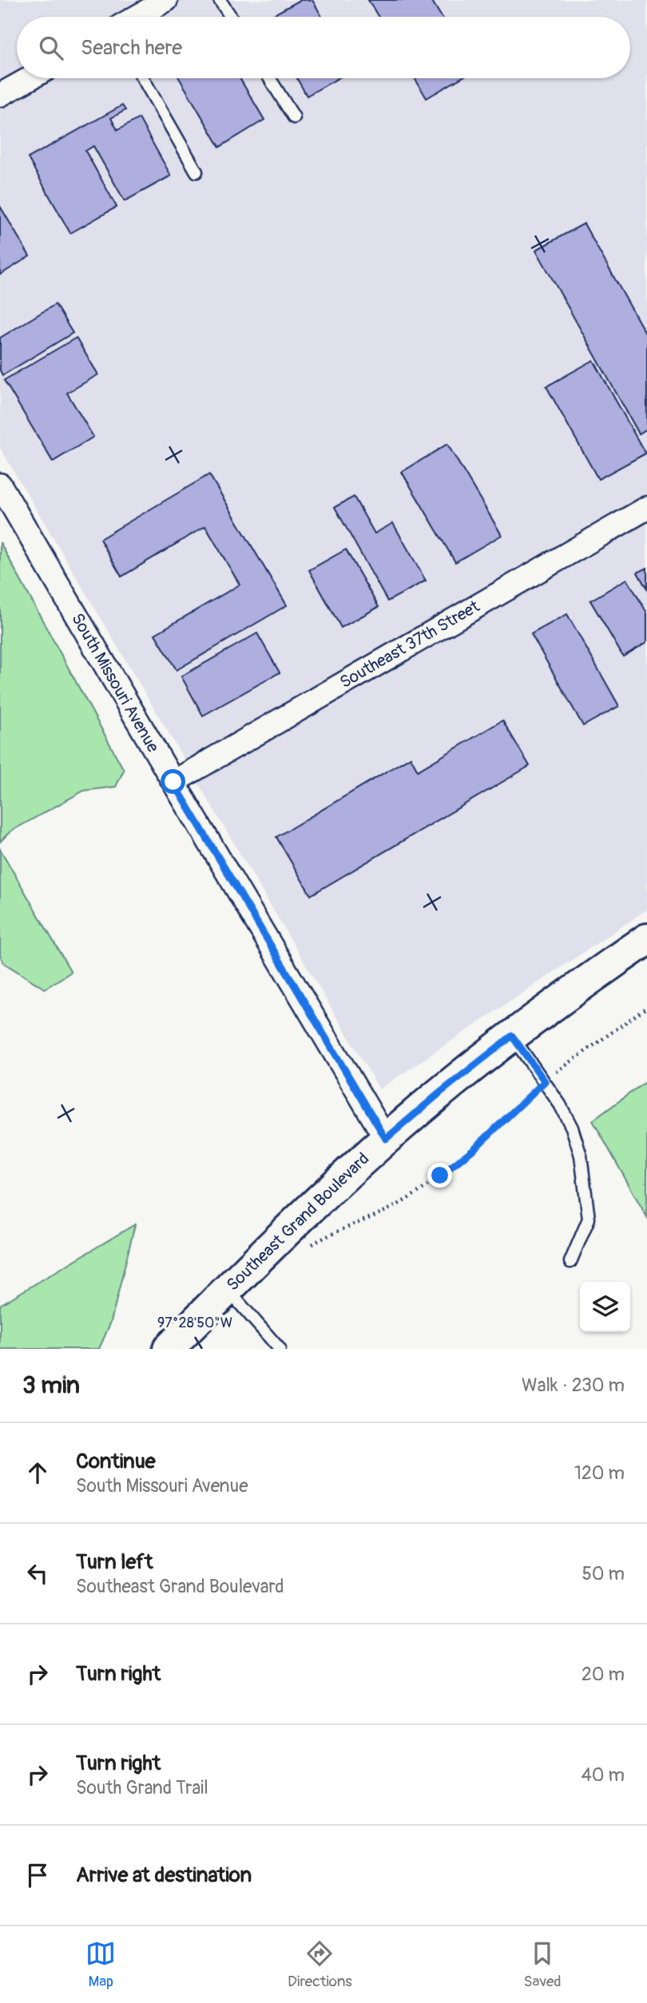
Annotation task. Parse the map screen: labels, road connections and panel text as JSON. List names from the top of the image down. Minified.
{"streets":{"street":["Southeast 37th Street","South Missouri Avenue","Southeast Grand Boulevard"]},"crossings":[["Southeast 37th Street","South Missouri Avenue"],["South Missouri Avenue","Southeast Grand Boulevard"]],"page":{"search":"Search here","heading":["3 min","Walk · 230 m"],"list":[["Continue","South Missouri Avenue","120 m"],["Turn left","Southeast Grand Boulevard","50 m"],["Turn right","20 m"],["Turn right","South Grand Trail","40 m"],"Arrive at destination"],"nav":["Map","Directions","Saved"]},"coordinates":["97°28'50\"W"]}
